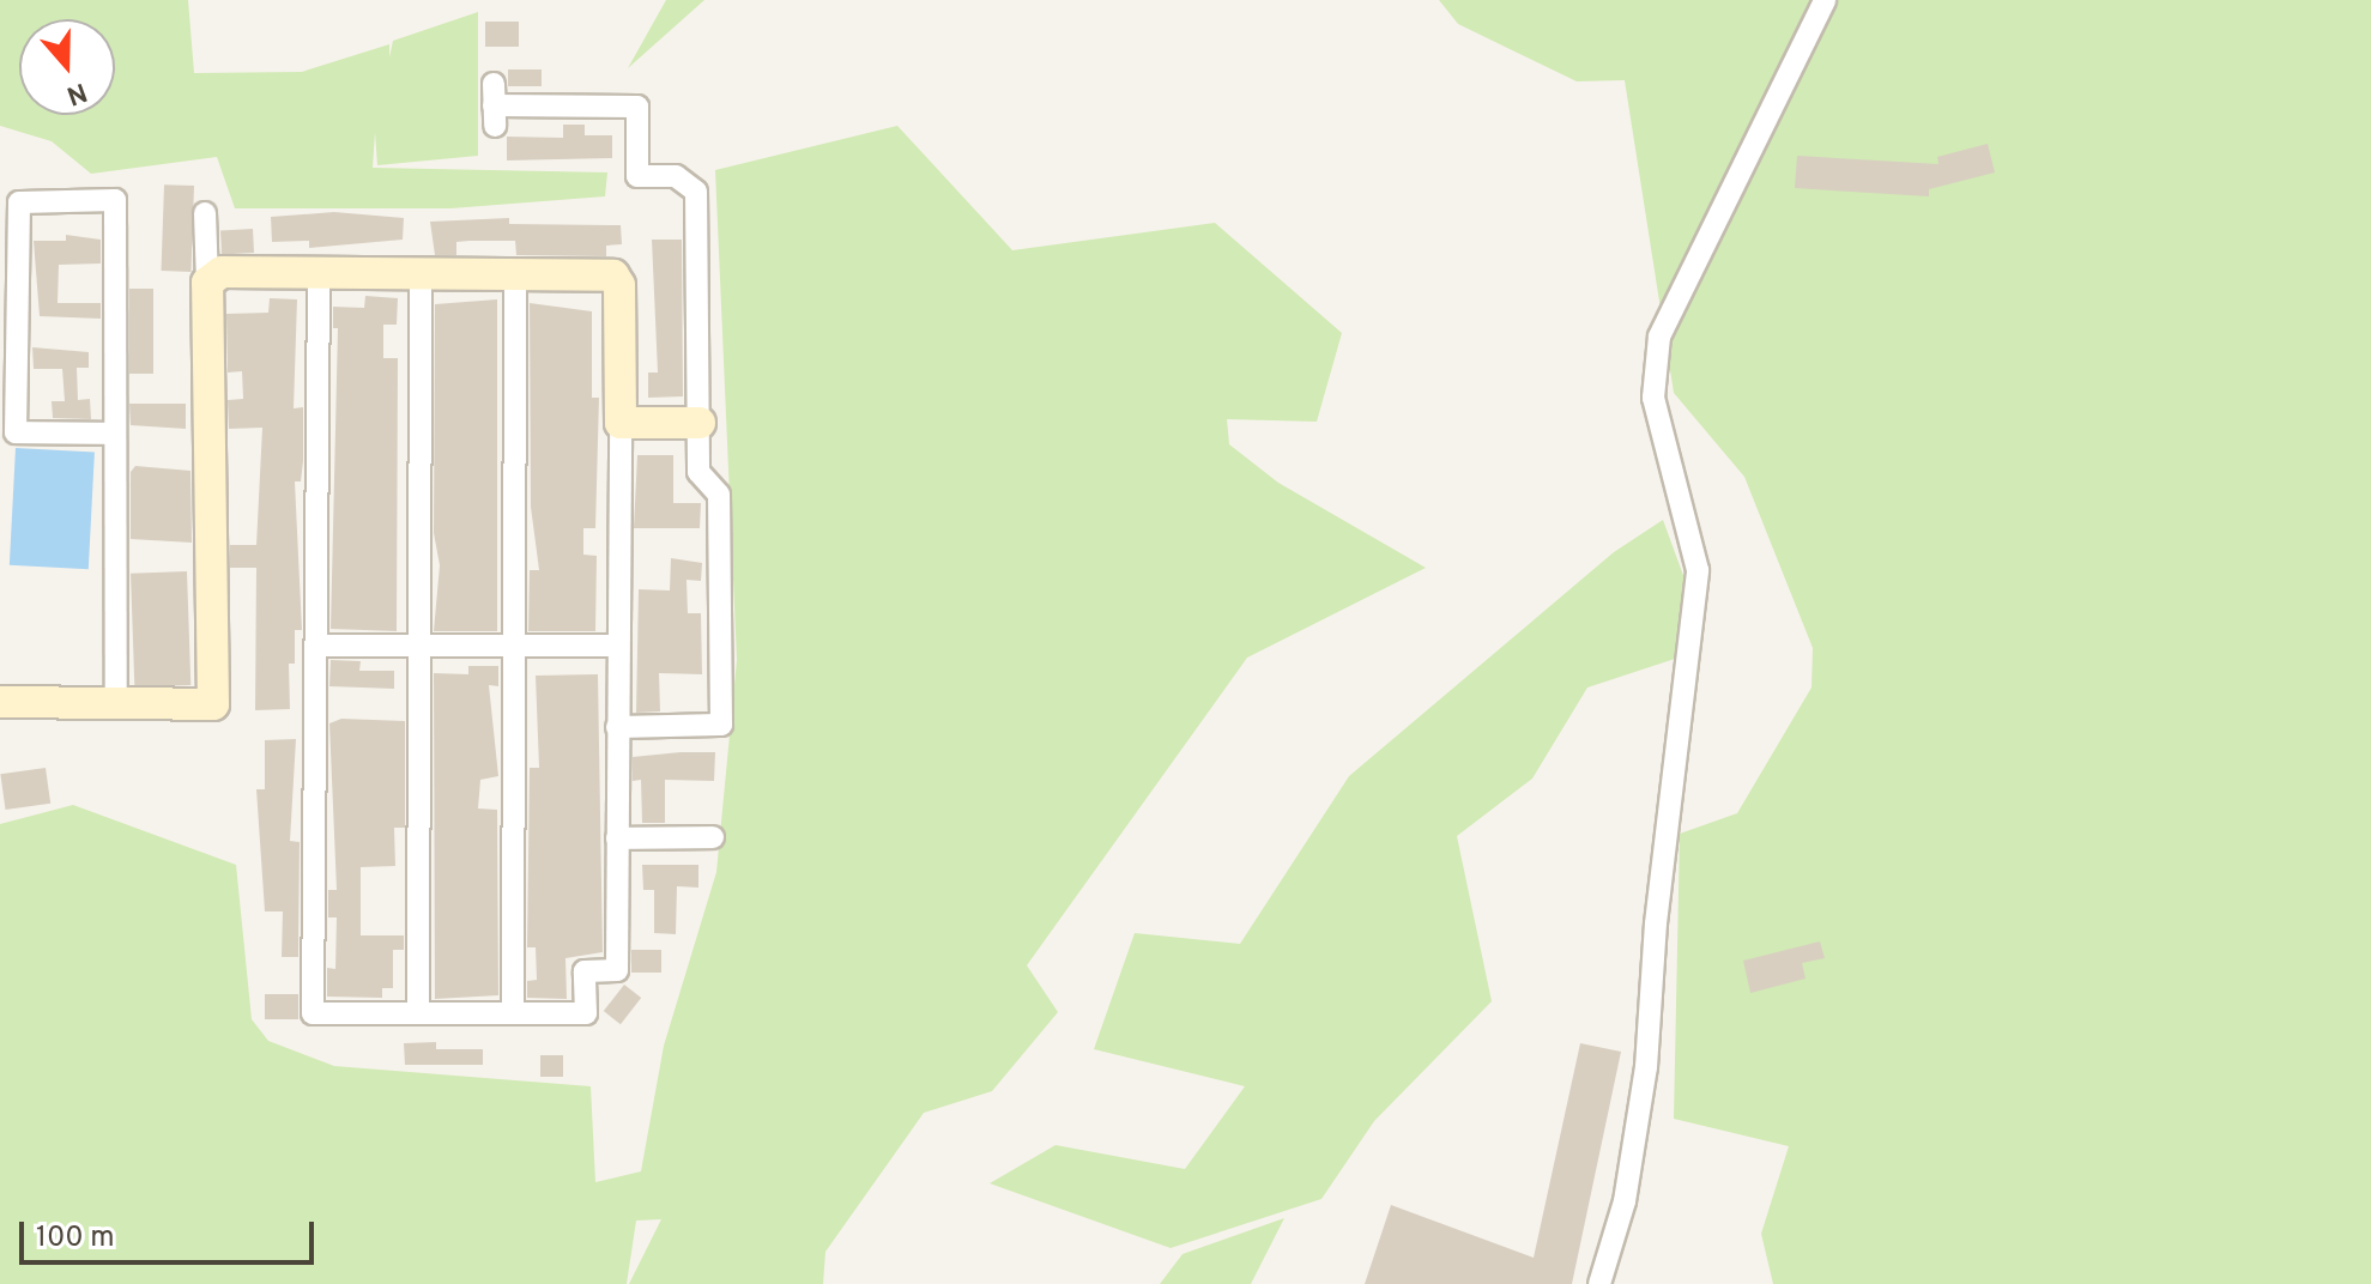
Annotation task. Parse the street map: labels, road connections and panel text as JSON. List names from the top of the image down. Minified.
{"scale_bar":"100 m","north":"bottom"}
